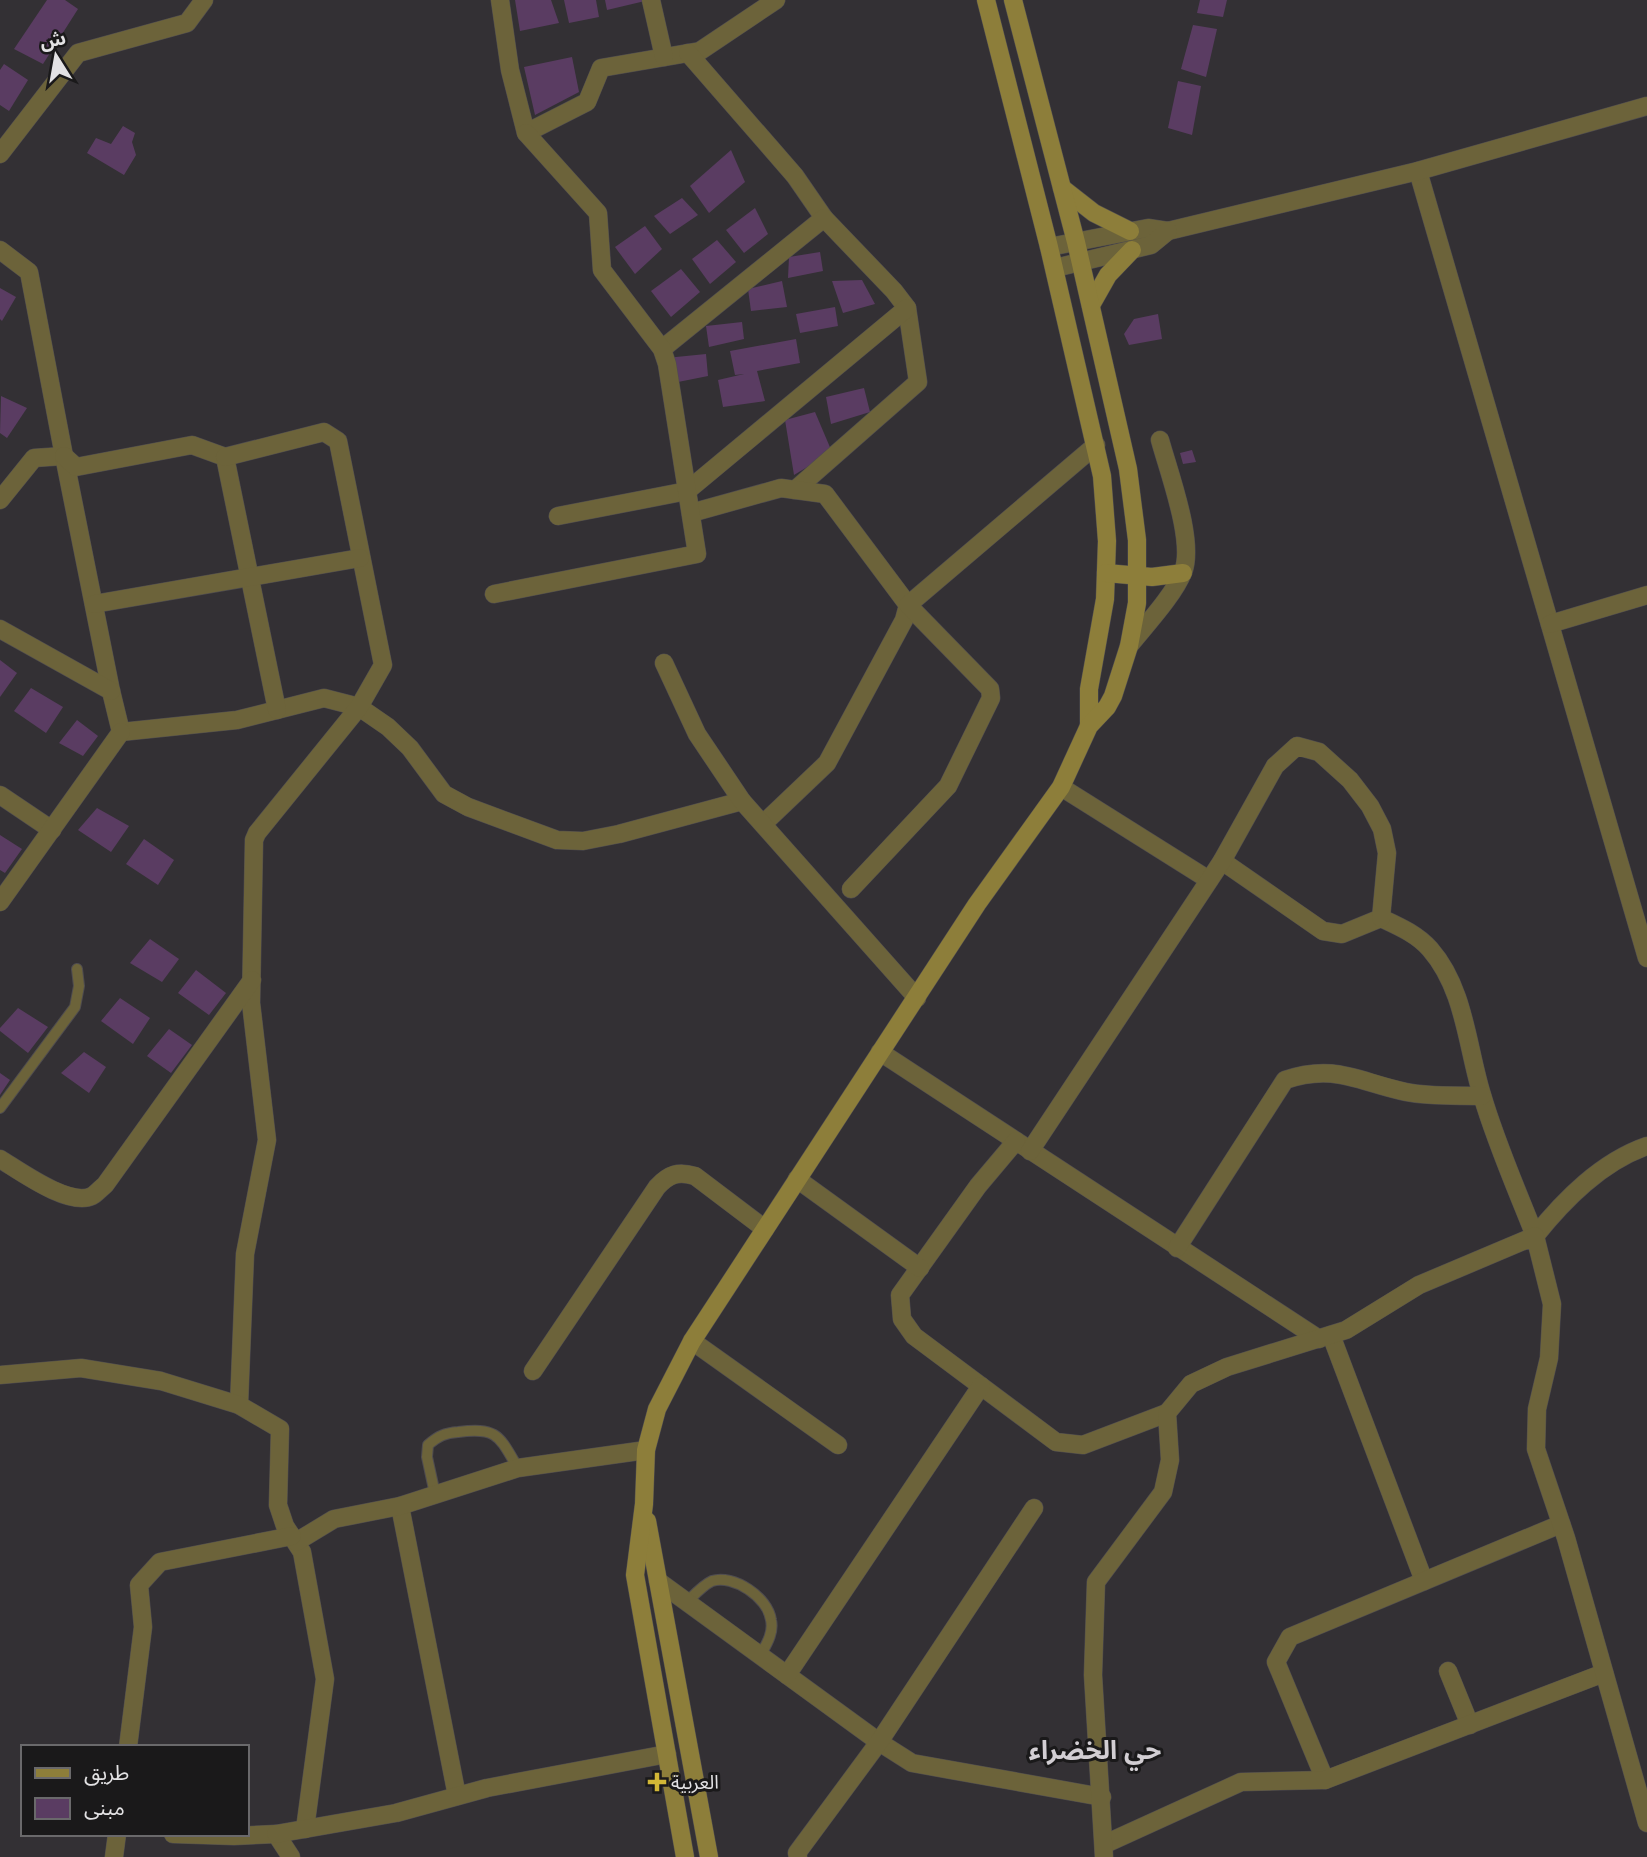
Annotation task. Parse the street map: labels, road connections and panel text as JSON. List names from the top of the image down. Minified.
{"districts":["حي الخضراء"],"places":{"health":["العربية"]},"legend":["طريق","مبنى"],"north":"top"}
